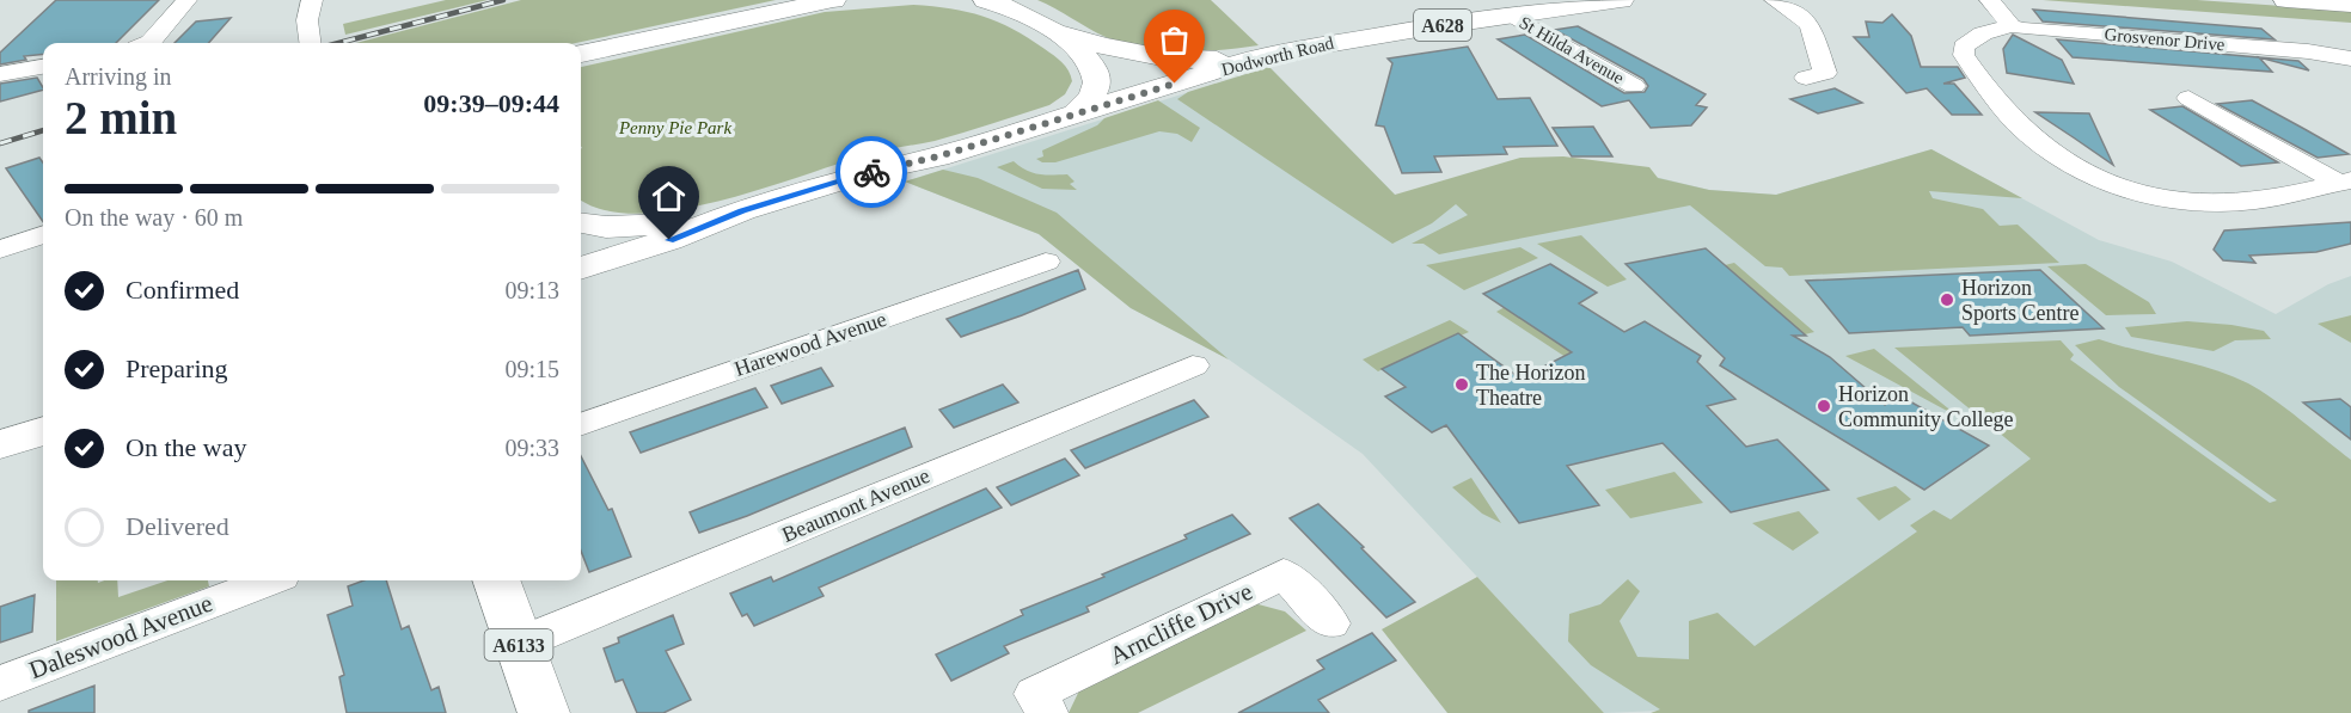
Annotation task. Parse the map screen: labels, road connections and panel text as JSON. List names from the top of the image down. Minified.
{"streets":{"highway":["A628","Dodworth Road","A6133"],"street":["Grosvenor Drive","St Hilda Avenue","Harewood Avenue","Beaumont Avenue","Arncliffe Drive","Daleswood Avenue"]},"crossings":[["A628","Dodworth Road"],["St Hilda Avenue","Dodworth Road"],["Beaumont Avenue","A6133"]],"parks":["Penny Pie Park"],"places":["Horizon Sports Centre","The Horizon Theatre","Horizon Community College"],"page":{"heading":["2 min","Arriving in","09:39–09:44"],"bar":"On the way · 60 m","list":[["Confirmed","09:13"],["Preparing","09:15"],["On the way","09:33"],"Delivered"]}}
